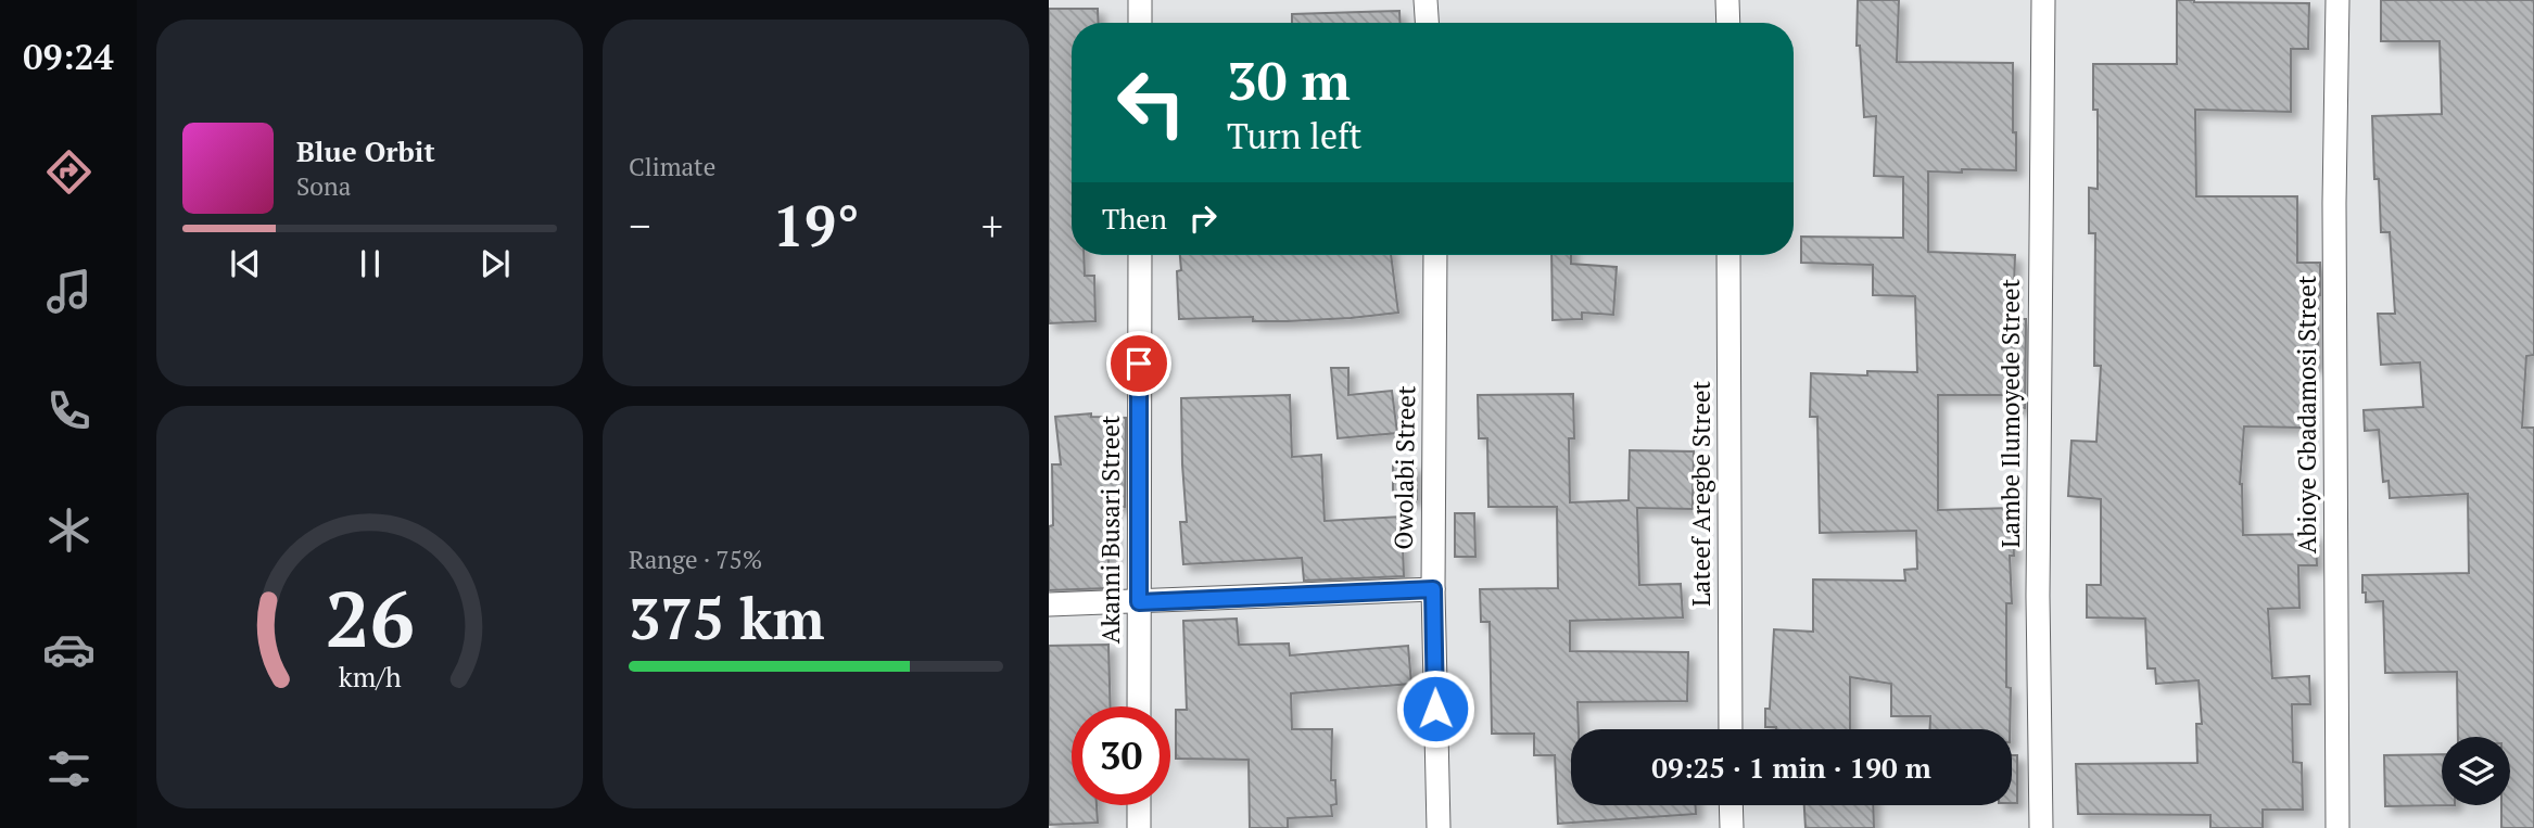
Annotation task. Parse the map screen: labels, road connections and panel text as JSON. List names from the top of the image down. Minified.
{"streets":{"street":["Lambe Ilumoyede Street","Abioye Gbadamosi Street","Owolabi Street","Lateef Aregbe Street","Akanni Busari Street"]},"page":{"tabs":"09:24","tile":["Climate",["Range · 75%","375 km"]],"turn":["30 m","Turn left"],"song":["Blue Orbit","Sona"],"then":"Then","heat":["−","19°","+"],"limit":"30","trip":"09:25 · 1 min · 190 m","gauge":["26","km/h"]}}
